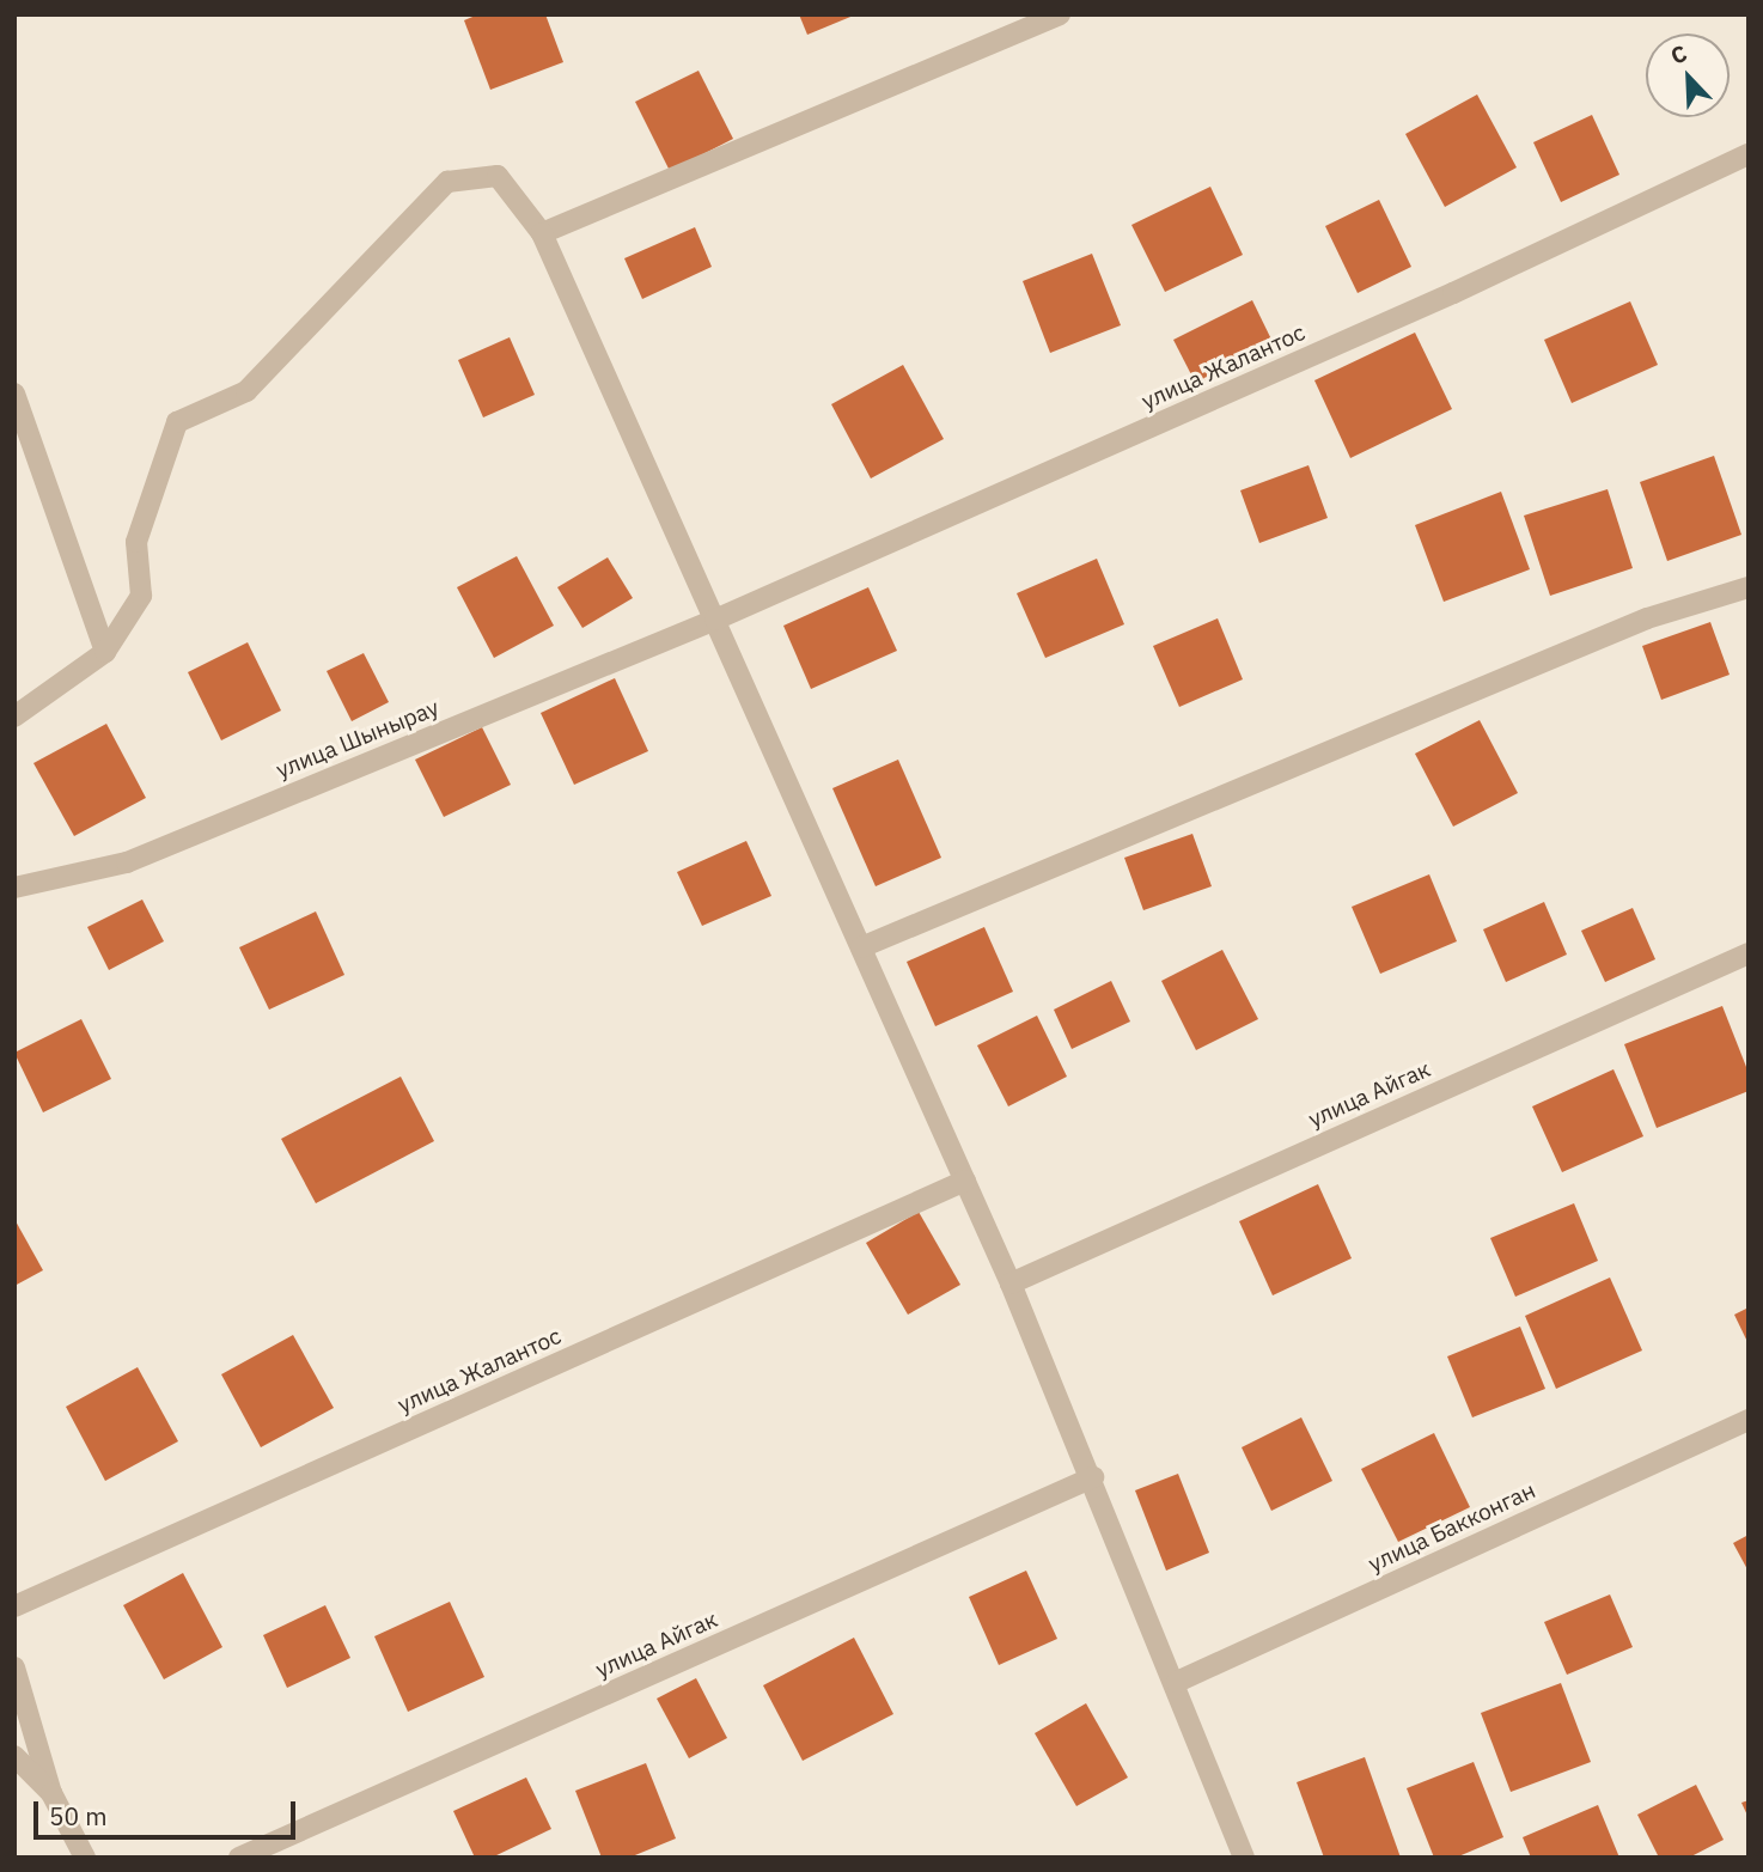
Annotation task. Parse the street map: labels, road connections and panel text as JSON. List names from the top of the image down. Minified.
{"streets":{"street":["улица Жалантос","улица Шынырау","улица Айгак","улица Бакконган"]},"crossings":[["улица Жалантос","улица Шынырау"]],"scale_bar":"50 m","north":"top left"}
